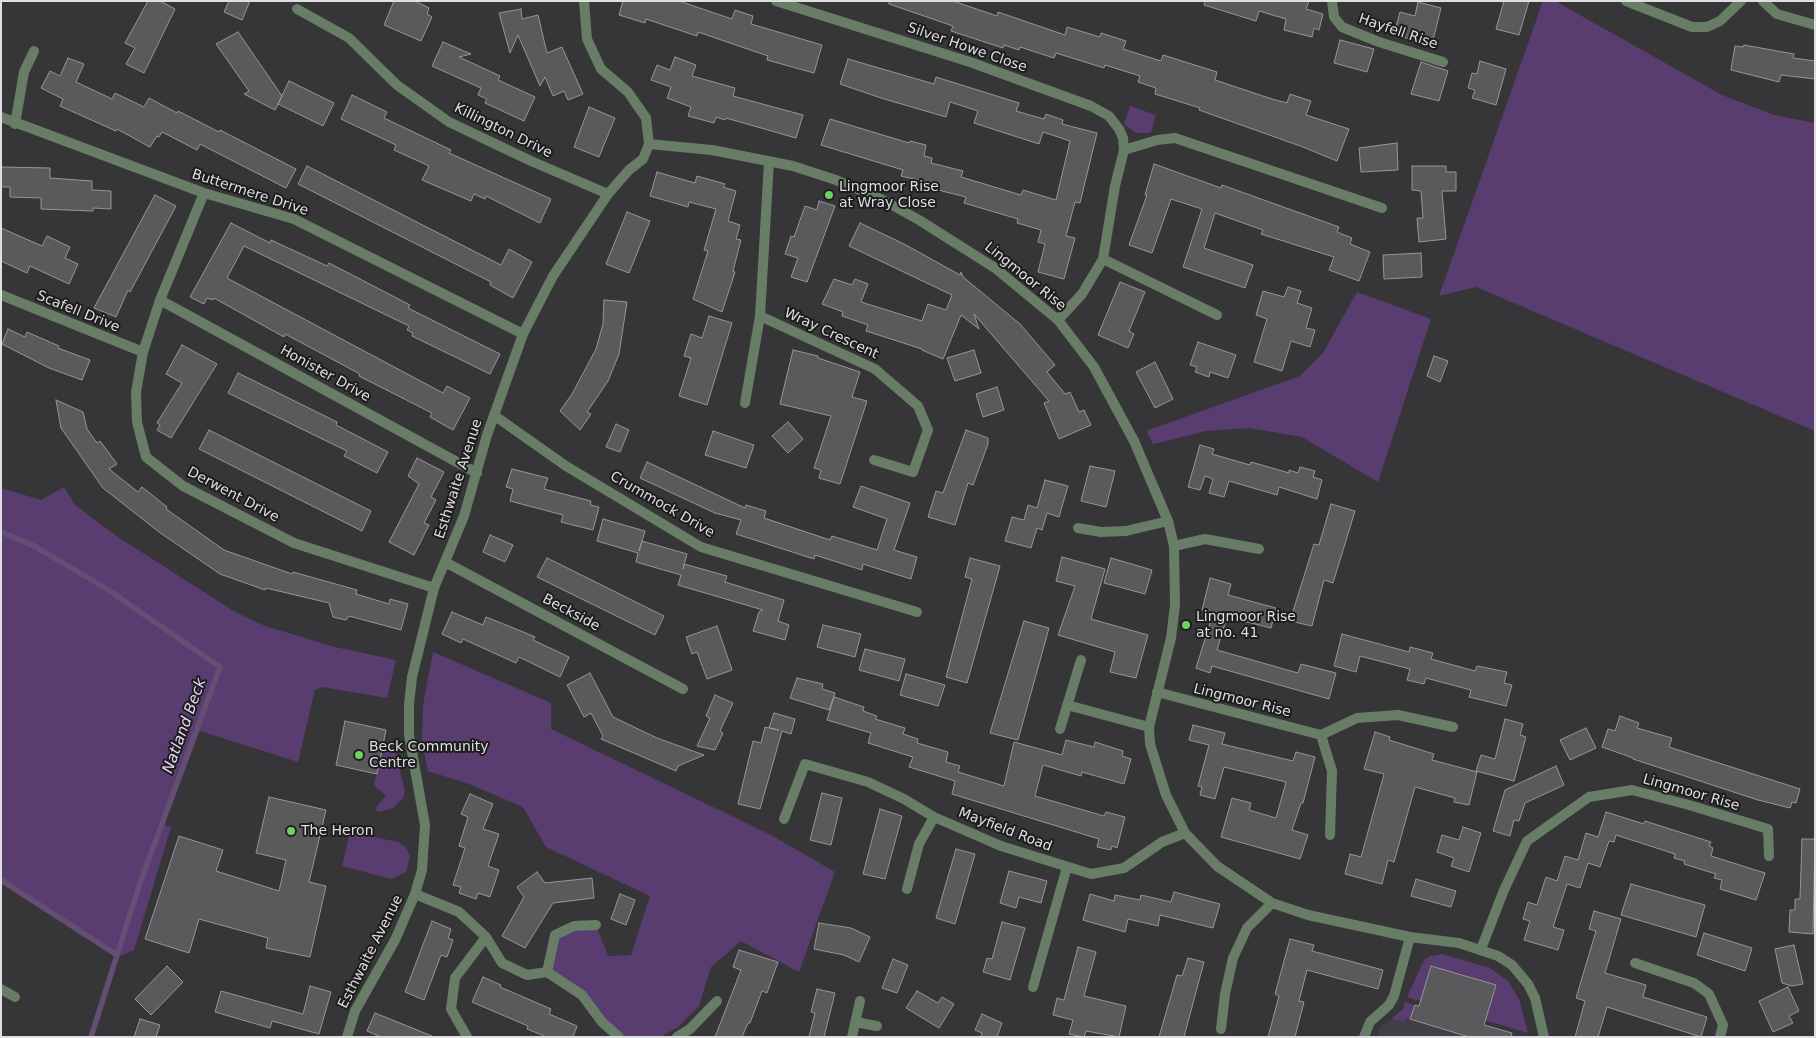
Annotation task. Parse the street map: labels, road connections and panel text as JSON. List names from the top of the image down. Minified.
{"streets":{"street":["Hayfell Rise","Silver Howe Close","Killington Drive","Buttermere Drive","Lingmoor Rise","Scafell Drive","Wray Crescent","Honister Drive","Esthwaite Avenue","Derwent Drive","Crummock Drive","Beckside","Mayfield Road"]},"crossings":[["Killington Drive","Esthwaite Avenue"],["Buttermere Drive","Esthwaite Avenue"],["Buttermere Drive","Derwent Drive"],["Lingmoor Rise","Esthwaite Avenue"],["Lingmoor Rise","Mayfield Road"],["Scafell Drive","Derwent Drive"],["Honister Drive","Esthwaite Avenue"],["Honister Drive","Derwent Drive"],["Esthwaite Avenue","Derwent Drive"],["Esthwaite Avenue","Crummock Drive"],["Esthwaite Avenue","Beckside"]],"water":["Natland Beck"],"places":["Lingmoor Rise at Wray Close","Lingmoor Rise at no. 41","Beck Community Centre","The Heron"]}
